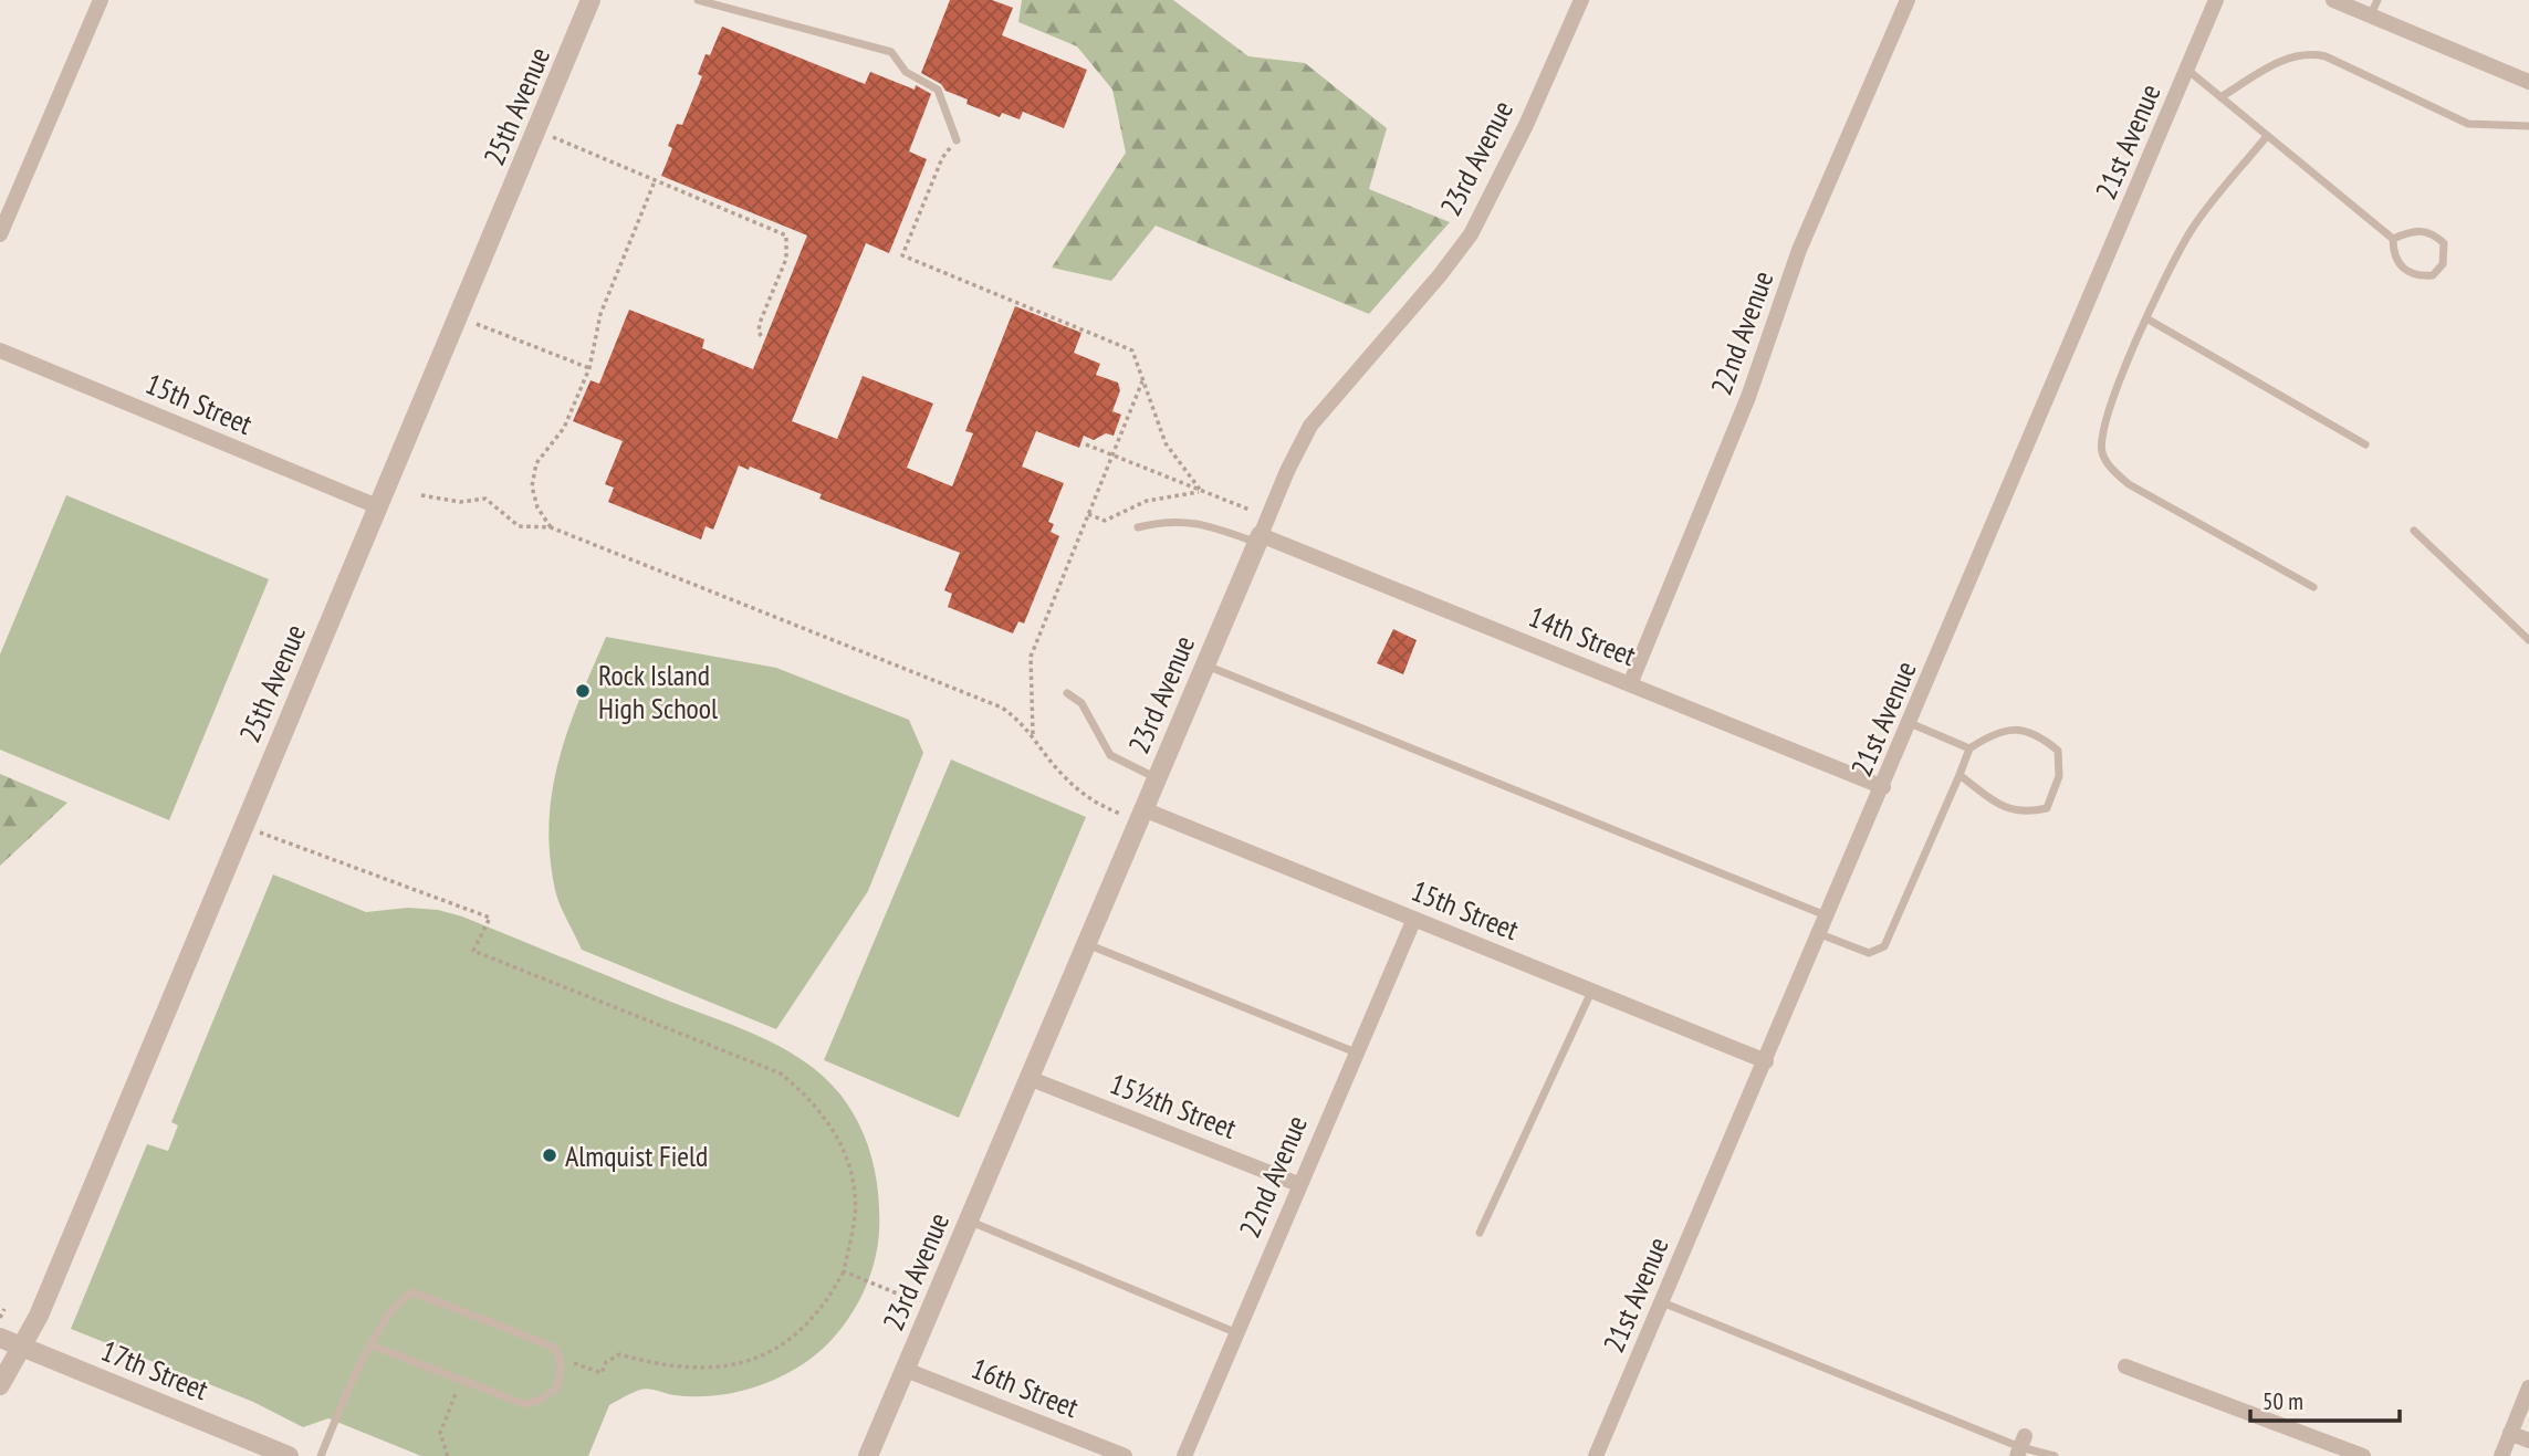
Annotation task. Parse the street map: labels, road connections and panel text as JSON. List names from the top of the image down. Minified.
{"streets":{"street":["25th Avenue","21st Avenue","23rd Avenue","22nd Avenue","15th Street","14th Street","15½th Street","17th Street","16th Street"]},"crossings":[["25th Avenue","15th Street"],["25th Avenue","17th Street"],["21st Avenue","15th Street"],["21st Avenue","14th Street"],["23rd Avenue","15th Street"],["23rd Avenue","14th Street"],["23rd Avenue","15½th Street"],["23rd Avenue","16th Street"],["22nd Avenue","15th Street"],["22nd Avenue","14th Street"],["22nd Avenue","15½th Street"]],"places":["Rock Island High School","Almquist Field"],"scale_bar":"50 m"}
